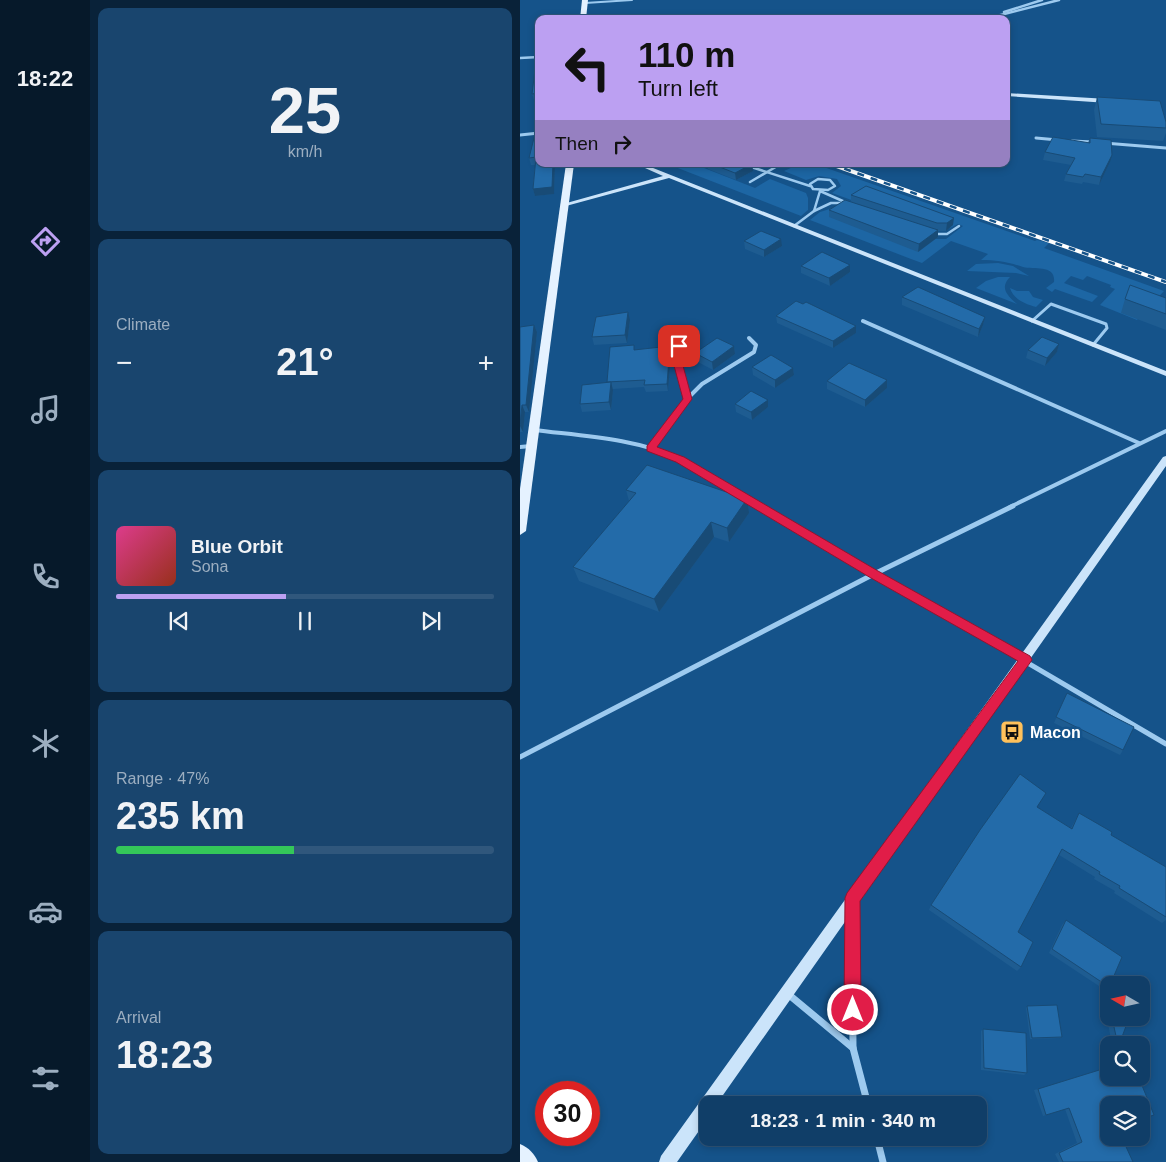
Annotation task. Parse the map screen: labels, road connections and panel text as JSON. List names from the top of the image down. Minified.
{"places":{"bus stop":["Macon"]},"north":"left","page":{"tabs":"18:22","tile":[["25","km/h"],"Climate",["Range · 47%","235 km"],["Arrival","18:23"]],"turn":["110 m","Turn left"],"then":"Then","heat":["−","21°","+"],"song":["Blue Orbit","Sona"],"limit":"30","trip":"18:23 · 1 min · 340 m"}}
